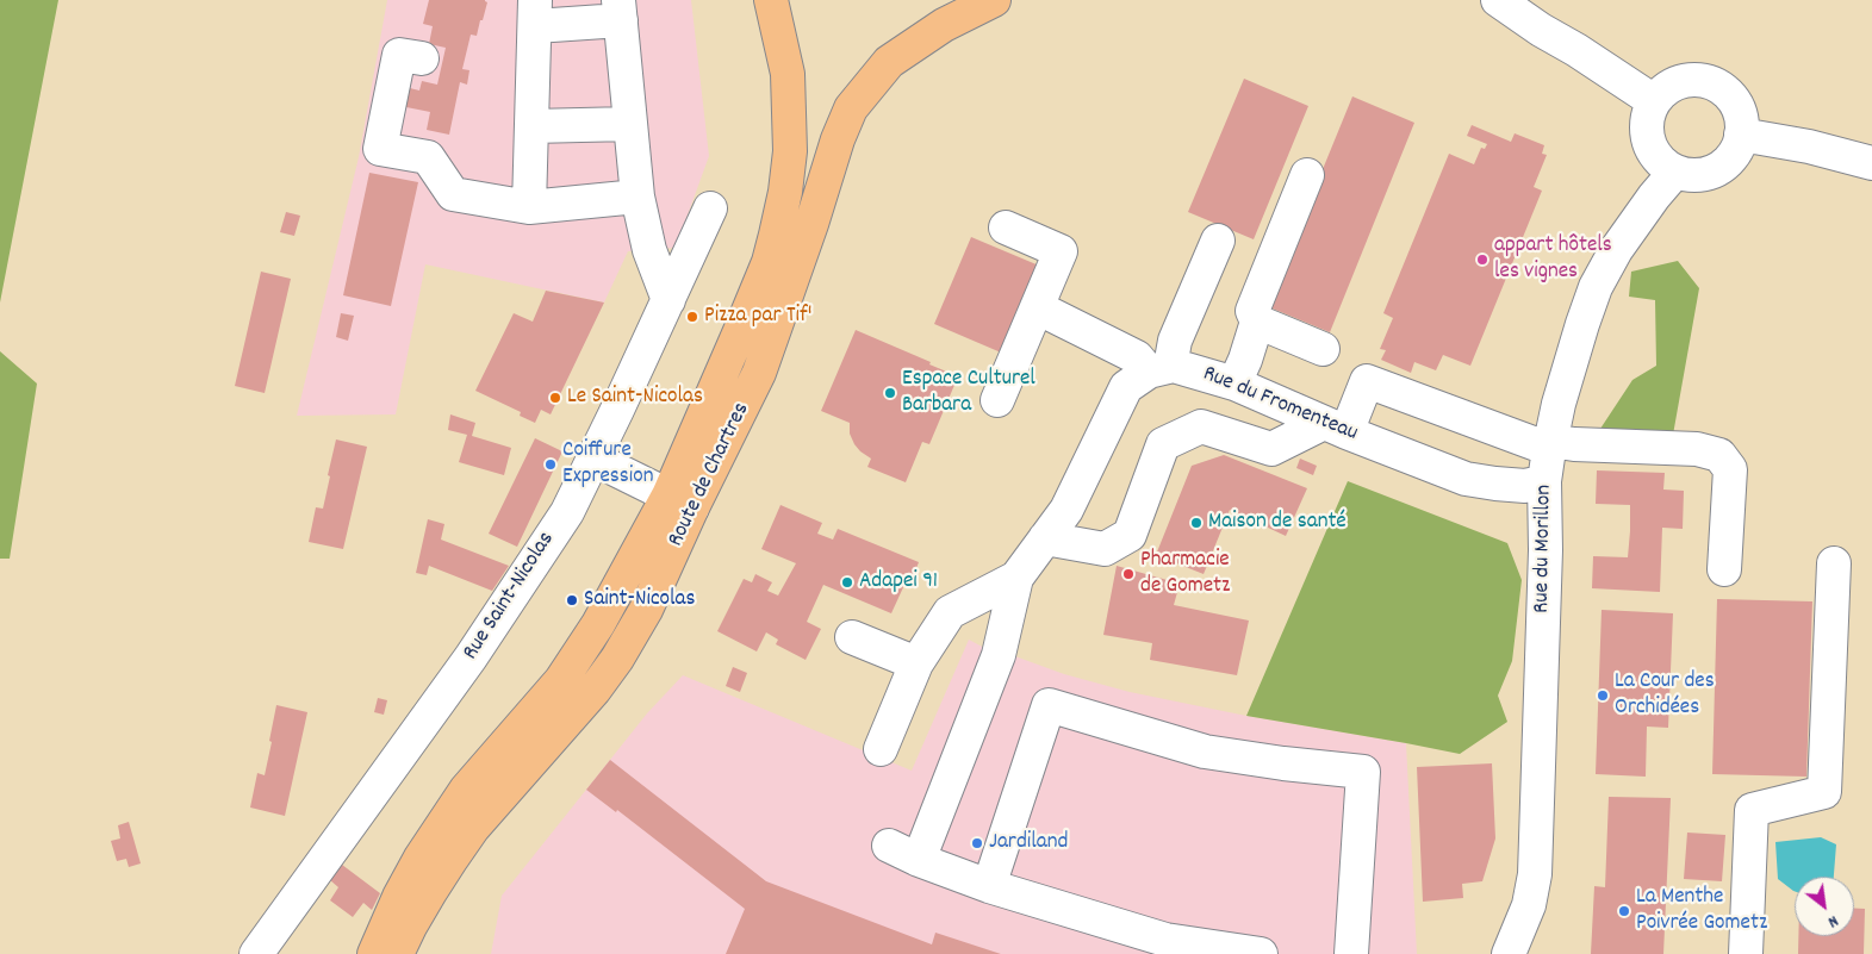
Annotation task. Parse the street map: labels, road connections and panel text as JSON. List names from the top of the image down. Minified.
{"streets":{"main road":["Route de Chartres"],"street":["Rue du Fromenteau","Rue du Morillon","Rue Saint-Nicolas"]},"crossings":[["Rue du Fromenteau","Rue du Morillon"]],"places":["appart hôtels les vignes","Pizza par Tif'","Espace Culturel Barbara","Le Saint-Nicolas","Coiffure Expression","Maison de santé","Pharmacie de Gometz","Adapei 91","Saint-Nicolas","La Cour des Orchidées","Jardiland","La Menthe Poivrée Gometz"],"north":"bottom right"}
